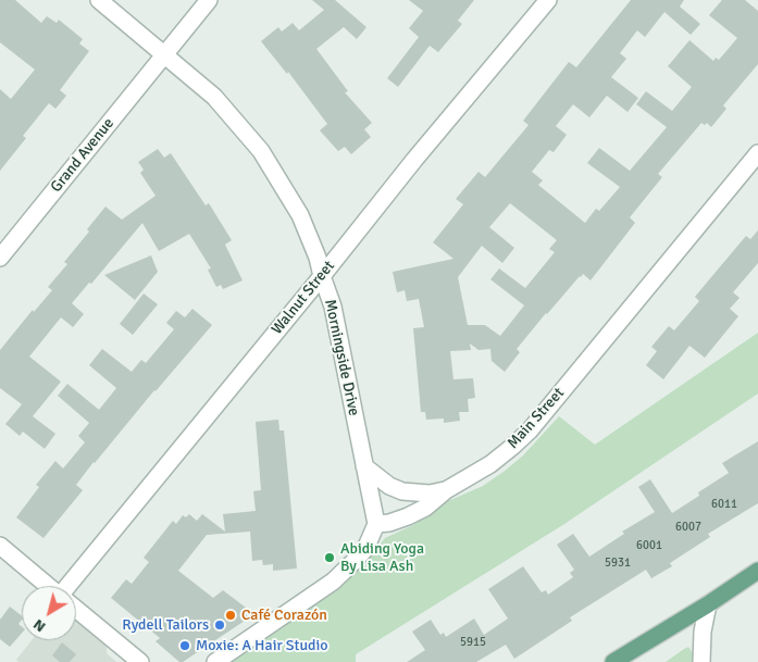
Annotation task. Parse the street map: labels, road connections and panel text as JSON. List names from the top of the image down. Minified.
{"streets":{"street":["Grand Avenue","Walnut Street","Morningside Drive","Main Street"]},"crossings":[["Grand Avenue","Morningside Drive"],["Walnut Street","Morningside Drive"],["Morningside Drive","Main Street"]],"places":["Abiding Yoga By Lisa Ash","Café Corazón","Rydell Tailors","Moxie: A Hair Studio"],"house_numbers":["6011","6007","6001","5931","5915"],"north":"bottom left"}
